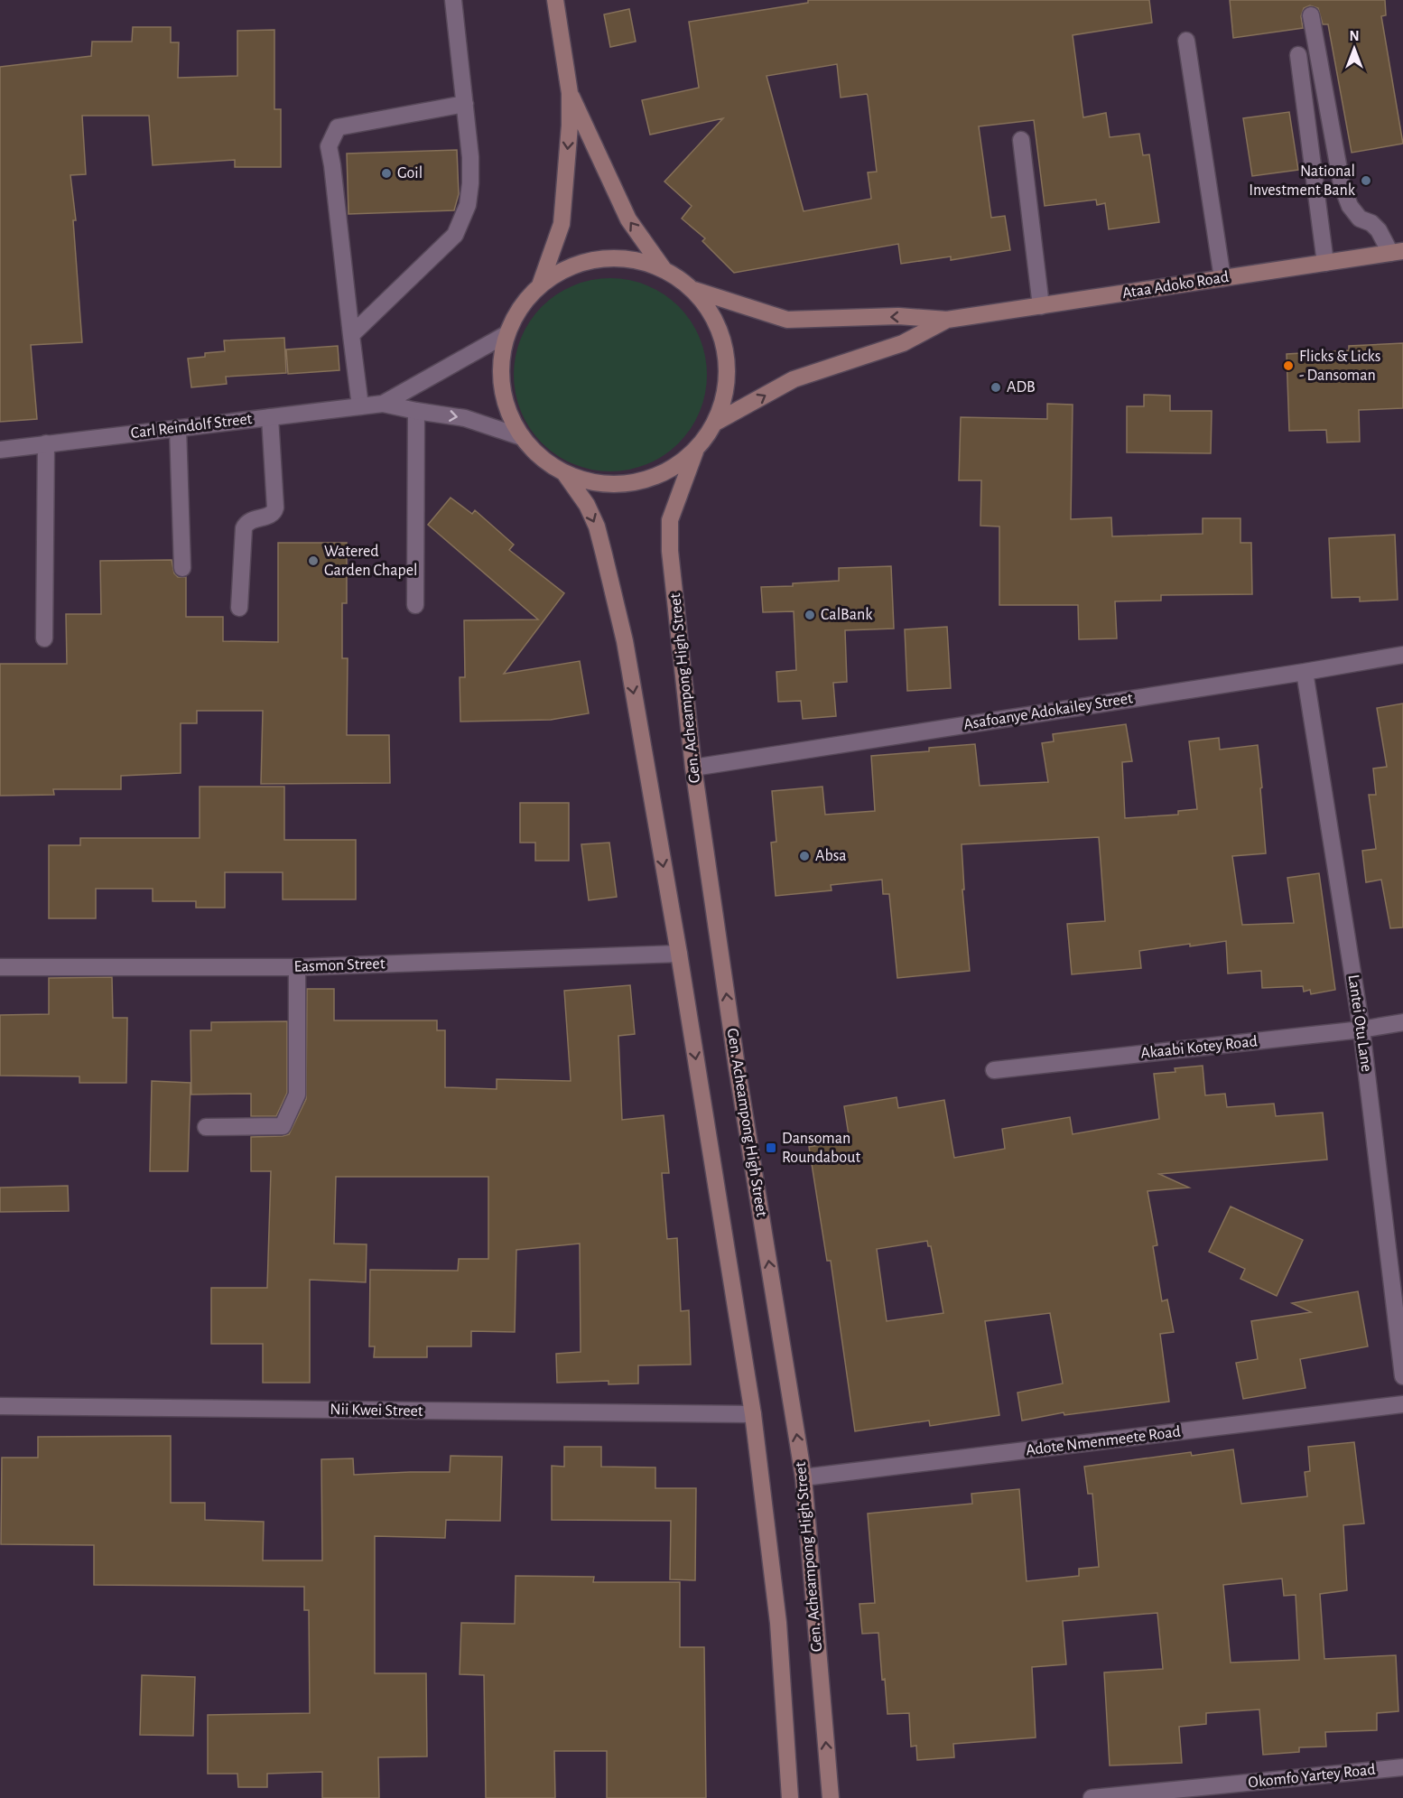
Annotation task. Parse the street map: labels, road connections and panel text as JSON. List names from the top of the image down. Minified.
{"streets":{"main road":["Ataa Adoko Road","Gen. Acheampong High Street"],"street":["Carl Reindolf Street","Asafoanye Adokailey Street","Easmon Street","Lantei Otu Lane","Akaabi Kotey Road","Nii Kwei Street","Adote Nmenmeete Road","Okomfo Yartey Road"]},"crossings":[["Gen. Acheampong High Street","Asafoanye Adokailey Street"],["Gen. Acheampong High Street","Adote Nmenmeete Road"],["Asafoanye Adokailey Street","Lantei Otu Lane"],["Lantei Otu Lane","Akaabi Kotey Road"]],"places":{"other":["Goil","National Investment Bank","Flicks & Licks - Dansoman","ADB","Watered Garden Chapel","CalBank","Absa"],"transit":["Dansoman Roundabout"]},"north":"top"}
